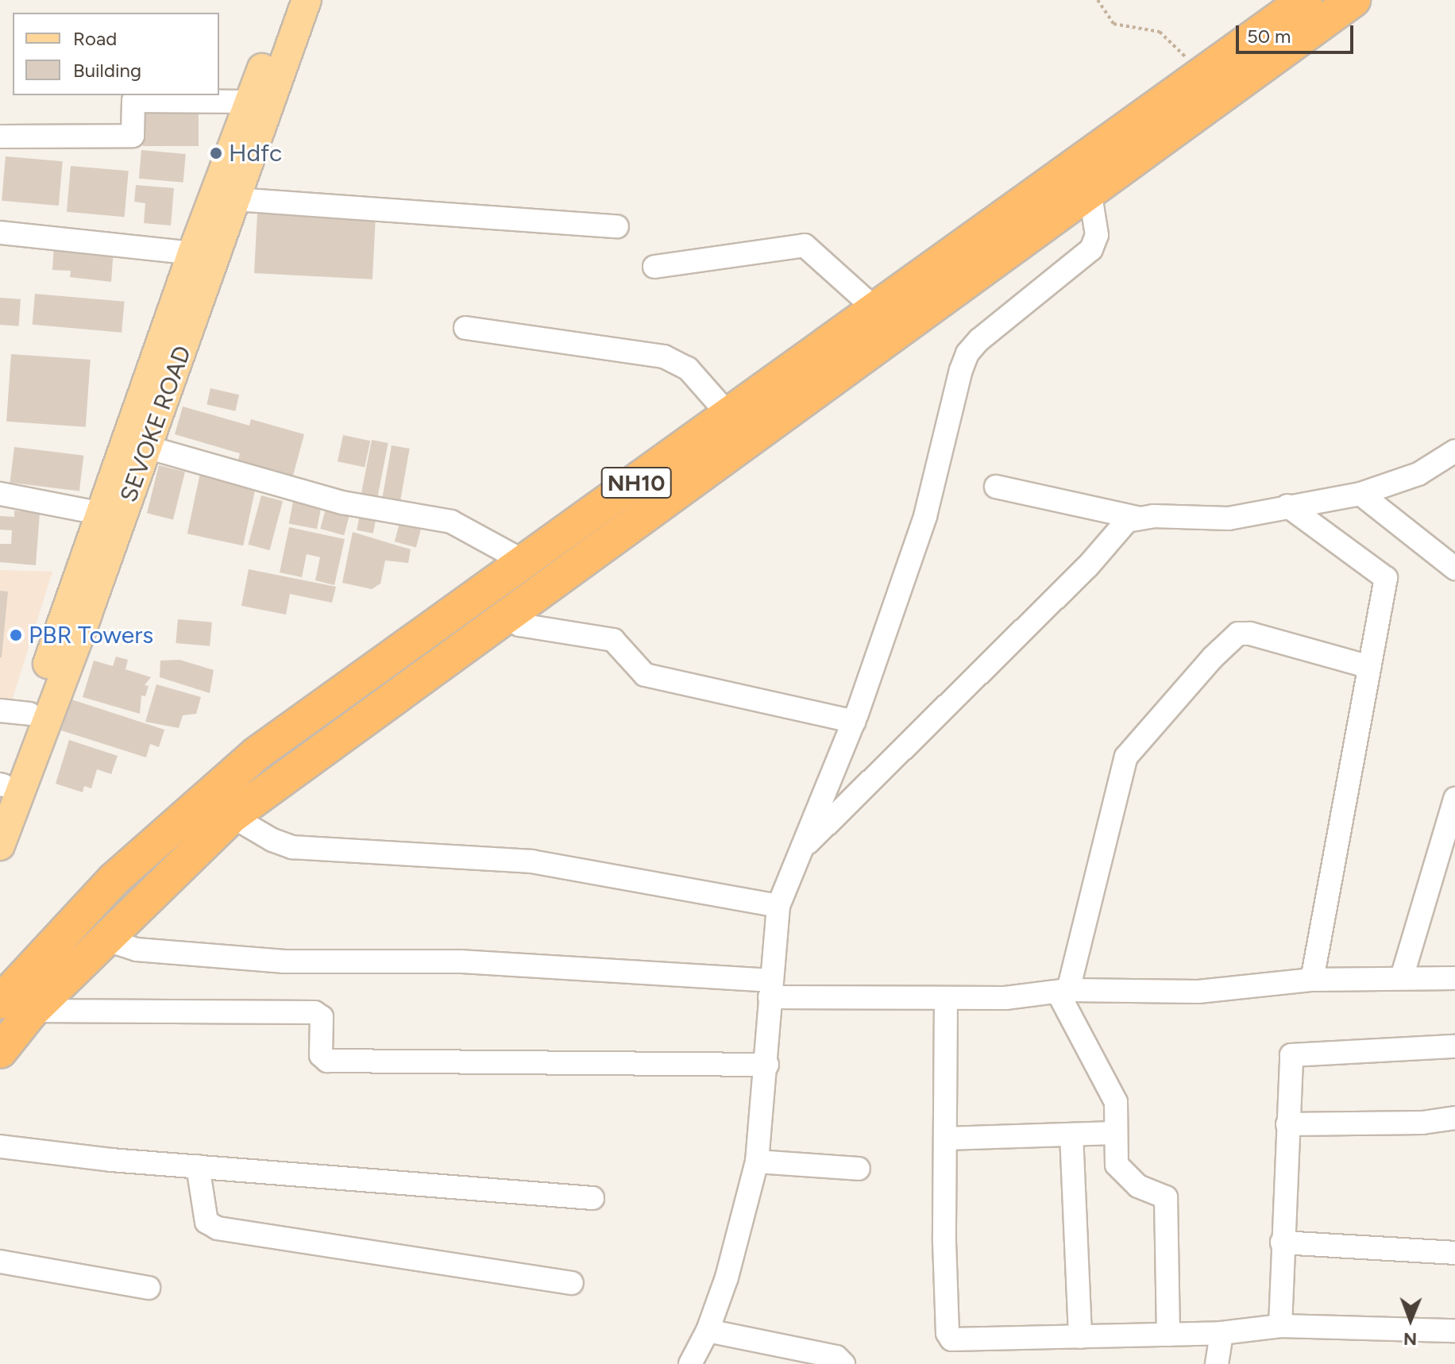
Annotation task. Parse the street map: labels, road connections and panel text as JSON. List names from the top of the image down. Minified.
{"streets":{"highway":["NH10"],"main road":["SEVOKE ROAD"]},"places":["Hdfc","PBR Towers"],"legend":["Road","Building"],"scale_bar":"50 m","north":"bottom"}
